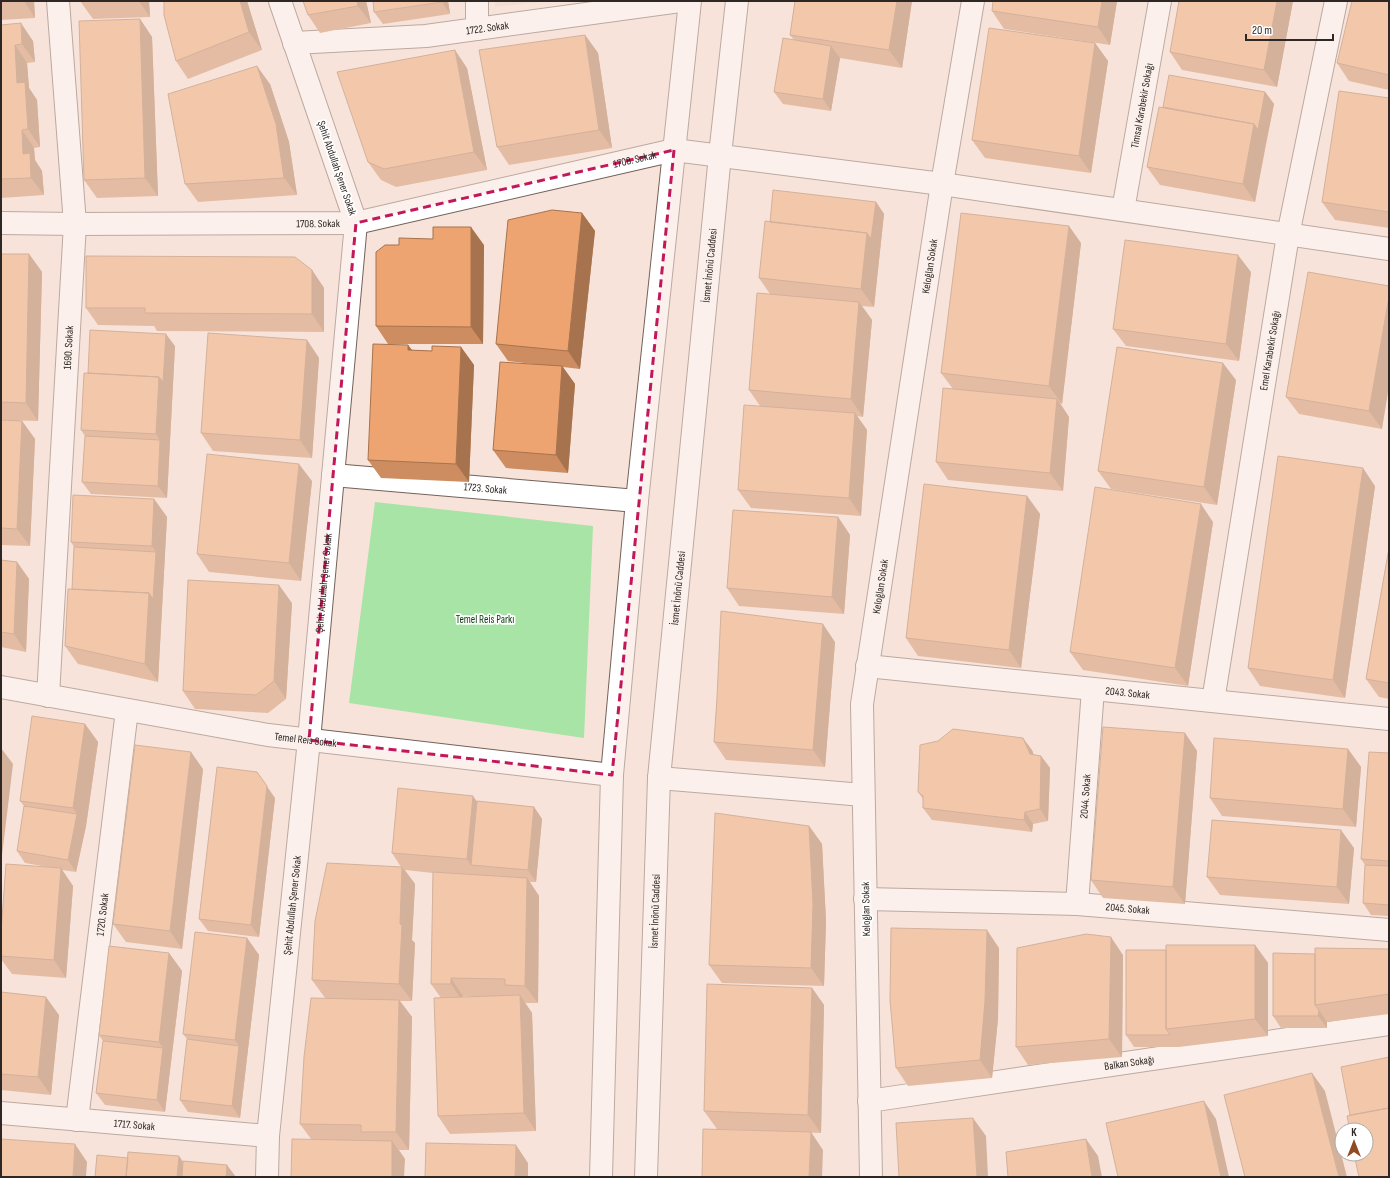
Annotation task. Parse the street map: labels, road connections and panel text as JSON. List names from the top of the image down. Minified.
{"streets":{"street":["1722. Sokak","Timsal Karabekir Sokağı","1708. Sokak","Şehit Abdullah Şener Sokak","İsmet İnönü Caddesi","Keloğlan Sokak","1690. Sokak","Emel Karabekir Sokağı","1723. Sokak","2043. Sokak","Temel Reis Sokak","2044. Sokak","2045. Sokak","1720. Sokak","Balkan Sokağı","1717. Sokak"]},"crossings":[["1722. Sokak","Şehit Abdullah Şener Sokak"],["1708. Sokak","Şehit Abdullah Şener Sokak"],["1708. Sokak","1690. Sokak"],["Şehit Abdullah Şener Sokak","1723. Sokak"],["Şehit Abdullah Şener Sokak","Temel Reis Sokak"],["Şehit Abdullah Şener Sokak","1717. Sokak"],["Keloğlan Sokak","2043. Sokak"],["Keloğlan Sokak","2045. Sokak"],["Keloğlan Sokak","Balkan Sokağı"],["1690. Sokak","Temel Reis Sokak"],["Emel Karabekir Sokağı","2043. Sokak"],["2043. Sokak","2044. Sokak"],["Temel Reis Sokak","1720. Sokak"],["2044. Sokak","2045. Sokak"],["1720. Sokak","1717. Sokak"]],"parks":["Temel Reis Parkı"],"scale_bar":"20 m","north":"top"}
